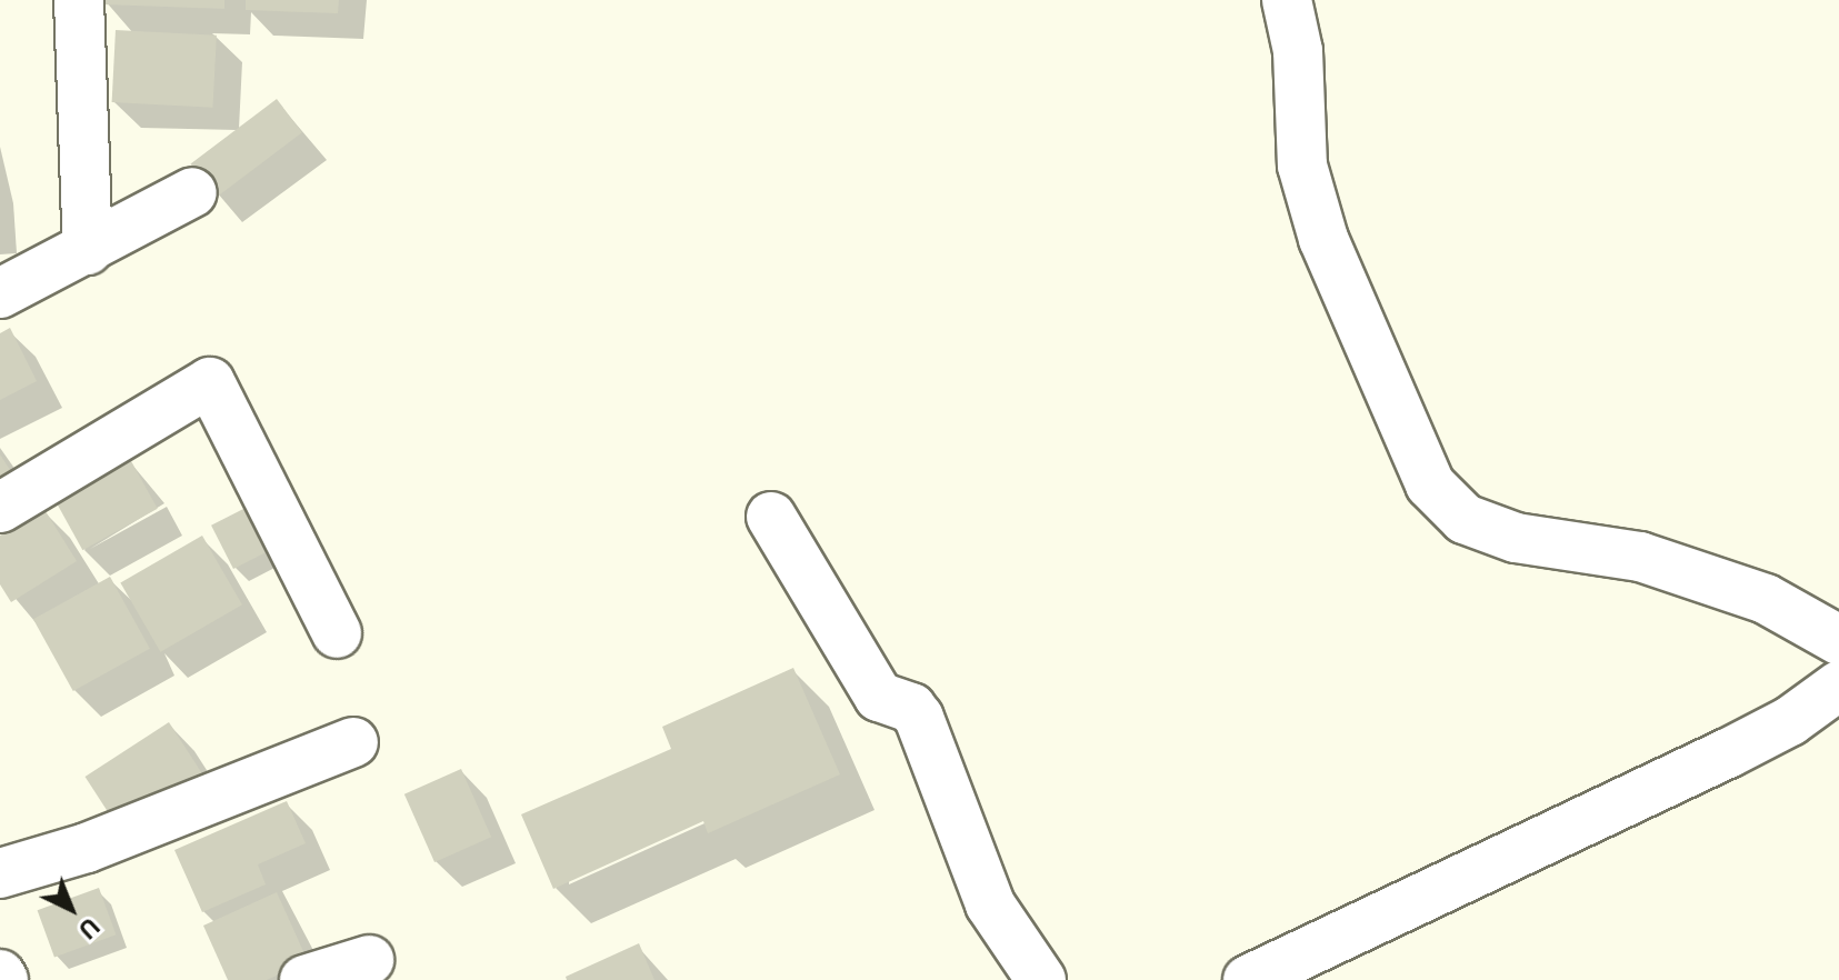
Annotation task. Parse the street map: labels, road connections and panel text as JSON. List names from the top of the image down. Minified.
{"north":"bottom right"}
